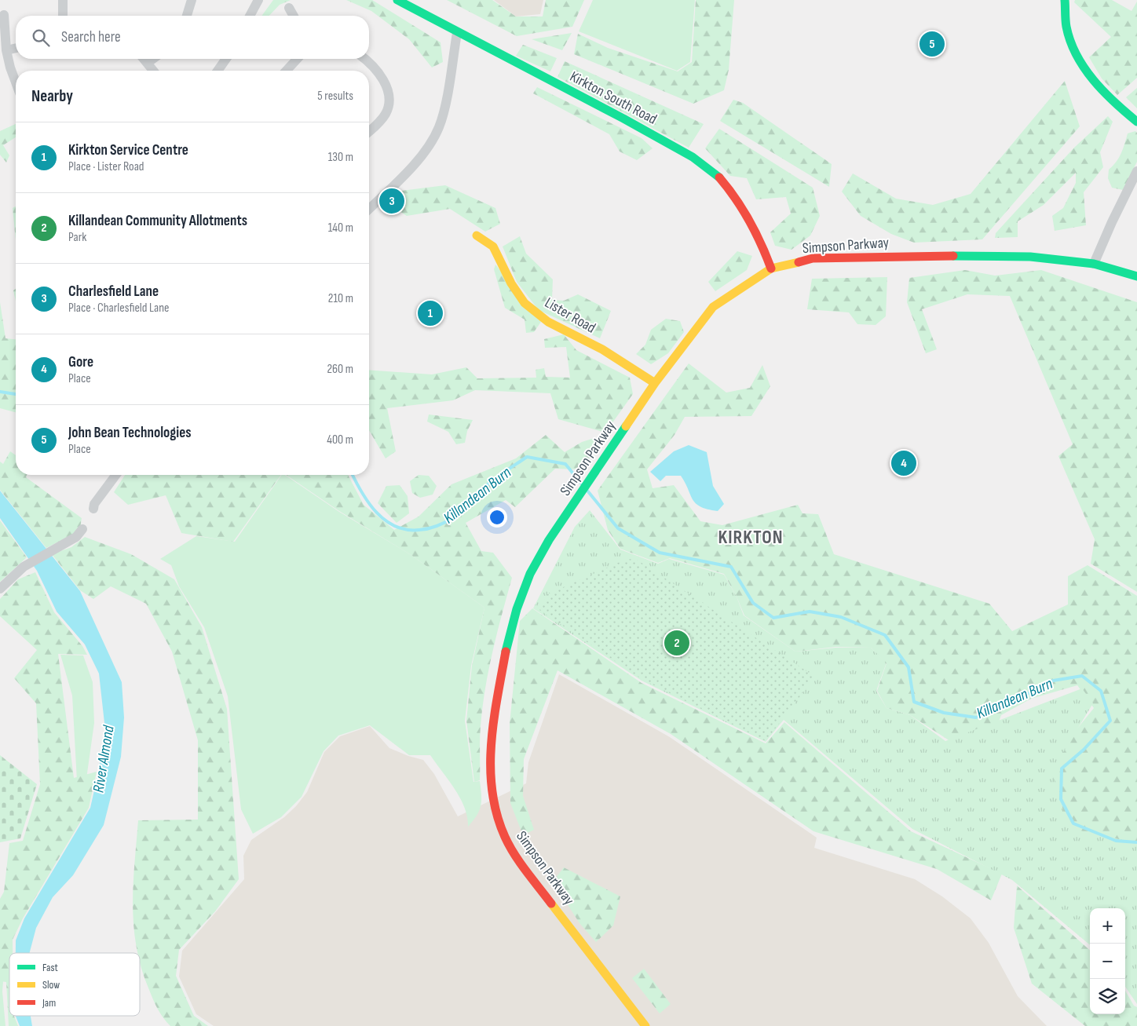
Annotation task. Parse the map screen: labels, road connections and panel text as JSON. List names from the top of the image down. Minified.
{"streets":{"main road":["Kirkton South Road","Simpson Parkway","Lister Road"]},"crossings":[["Kirkton South Road","Simpson Parkway"],["Simpson Parkway","Lister Road"]],"districts":["KIRKTON"],"water":["Killandean Burn","River Almond"],"legend":["Fast","Slow","Jam"],"page":{"search":"Search here","pins":["5","3","1","4","2"],"heading":["Nearby","5 results"],"list":[{"mark":"1","name":"Kirkton Service Centre","note":"Place · Lister Road","value":"130 m"},{"mark":"2","name":"Killandean Community Allotments","note":"Park","value":"140 m"},{"mark":"3","name":"Charlesfield Lane","note":"Place · Charlesfield Lane","value":"210 m"},{"mark":"4","name":"Gore","note":"Place","value":"260 m"},{"mark":"5","name":"John Bean Technologies","note":"Place","value":"400 m"}],"map_buttons":["+","−"]}}
